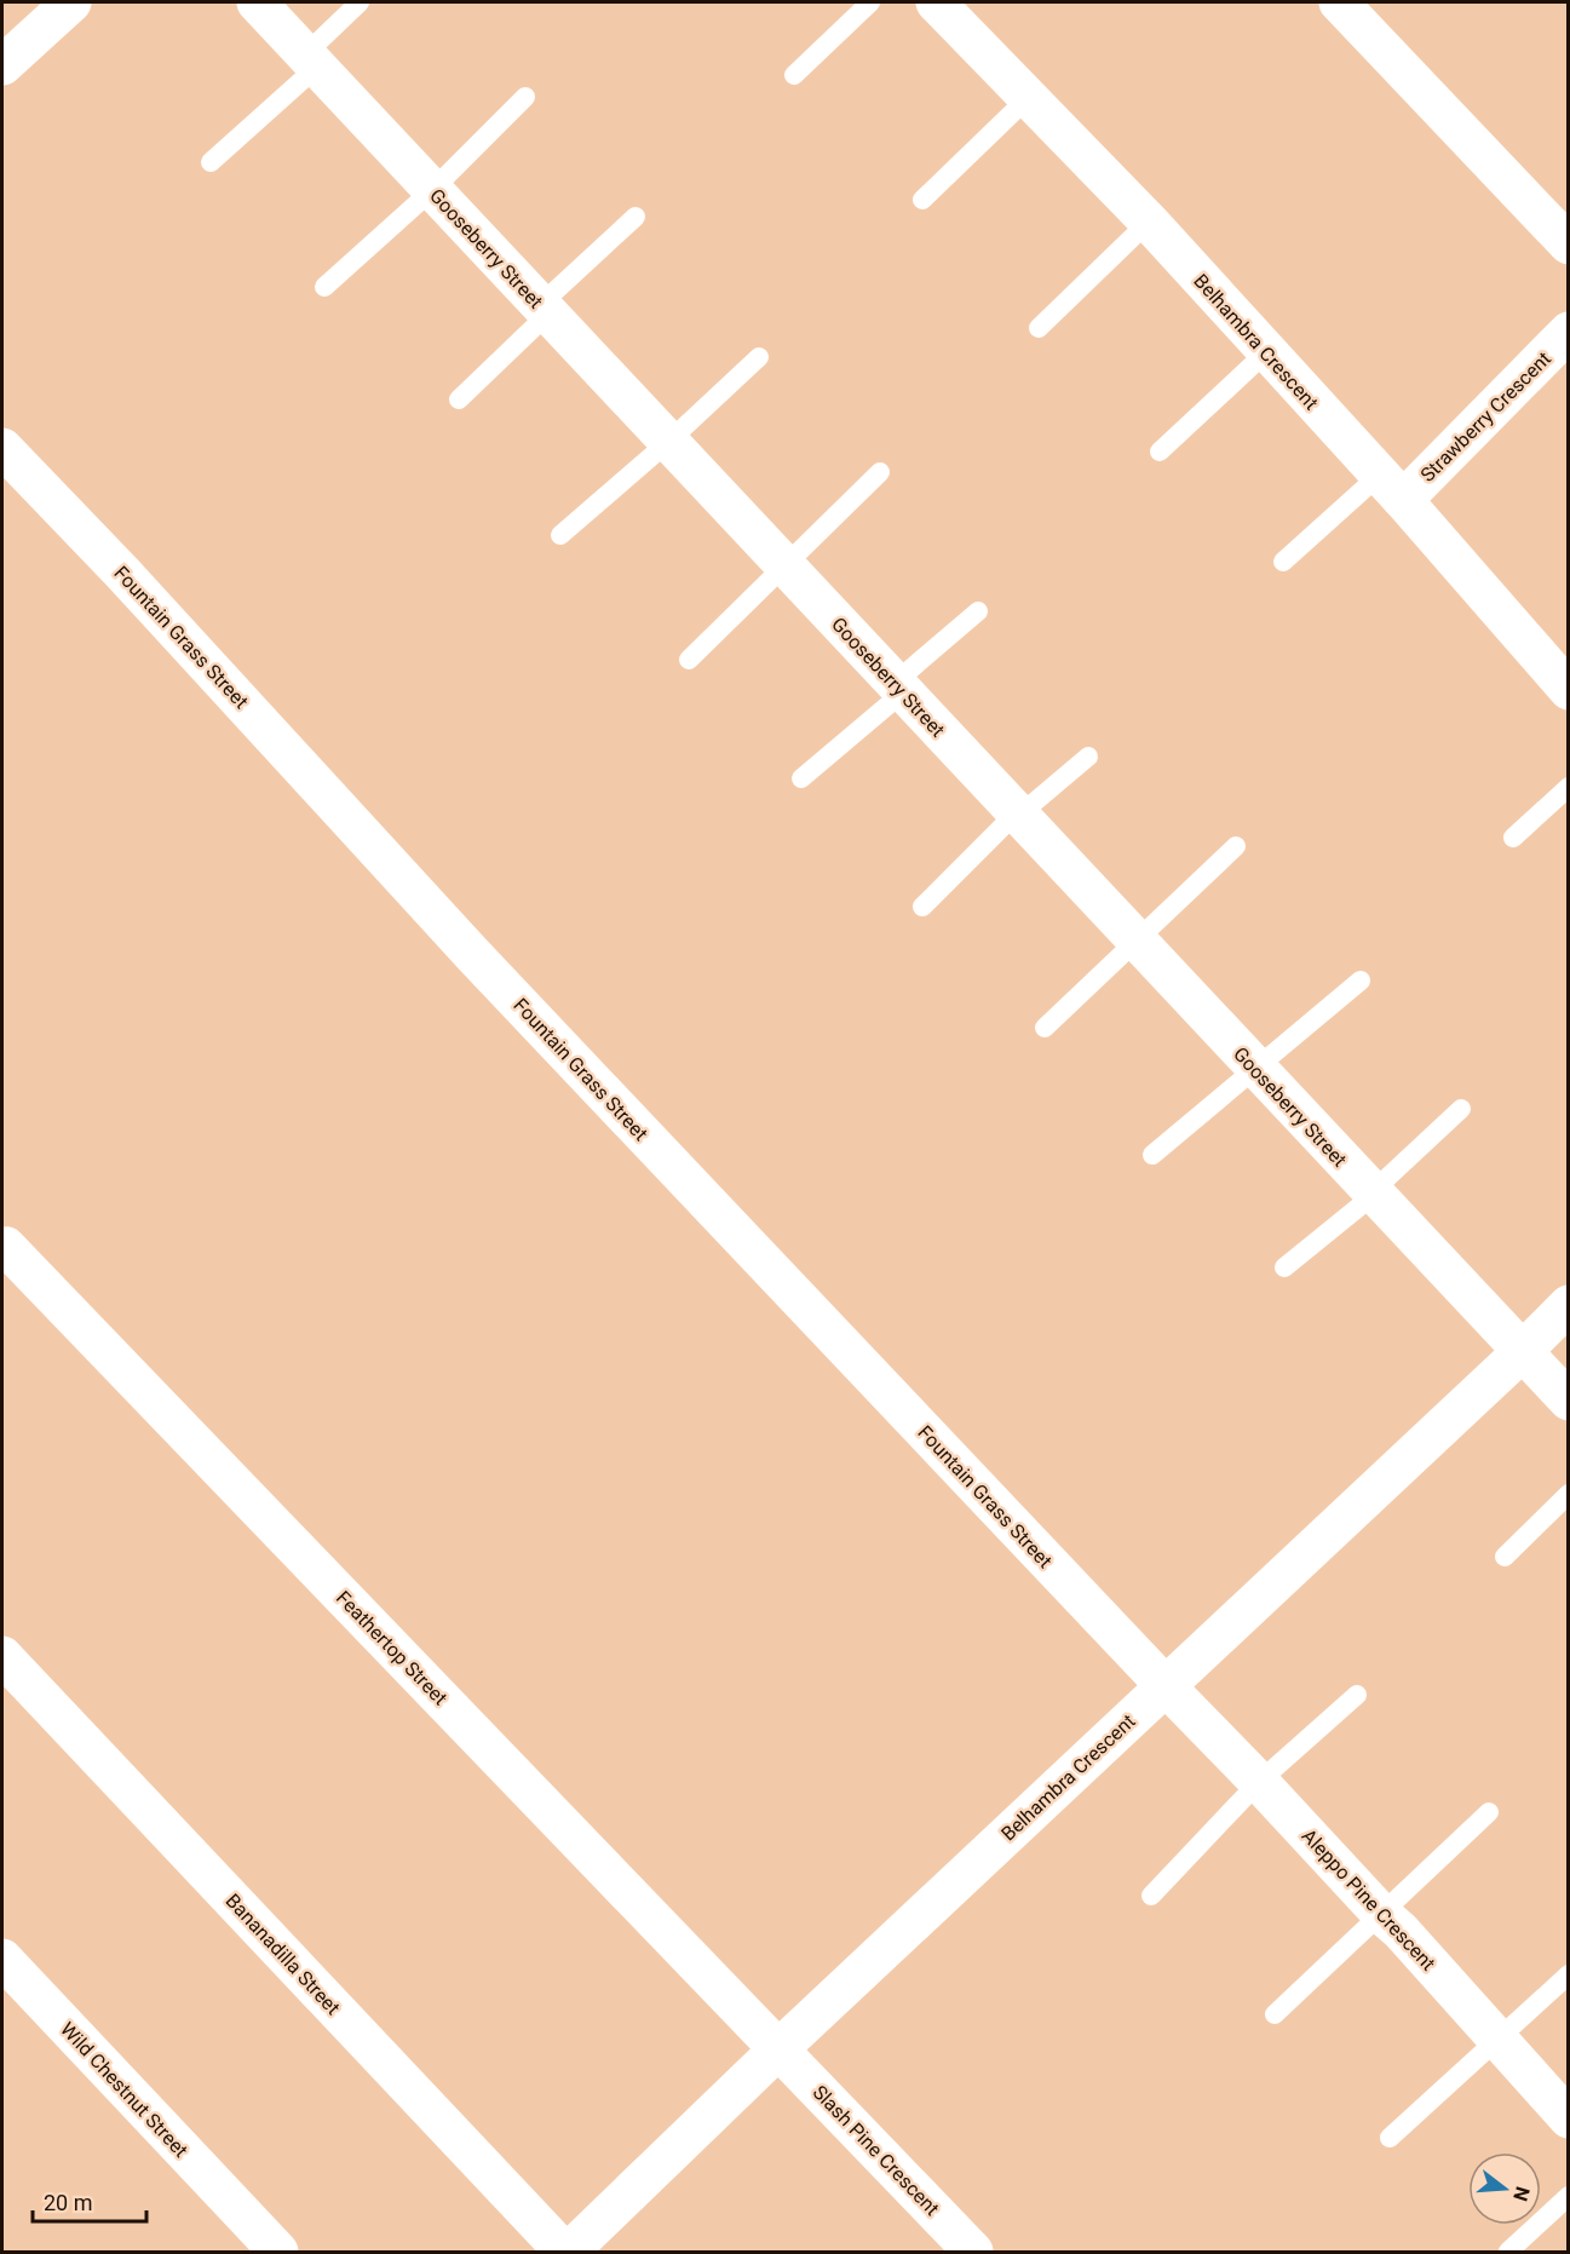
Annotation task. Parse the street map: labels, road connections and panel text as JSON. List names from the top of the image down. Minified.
{"streets":{"street":["Gooseberry Street","Belhambra Crescent","Strawberry Crescent","Fountain Grass Street","Feathertop Street","Aleppo Pine Crescent","Bananadilla Street","Wild Chestnut Street","Slash Pine Crescent"]},"crossings":[["Gooseberry Street","Belhambra Crescent"],["Belhambra Crescent","Strawberry Crescent"],["Belhambra Crescent","Fountain Grass Street"],["Belhambra Crescent","Feathertop Street"],["Belhambra Crescent","Aleppo Pine Crescent"],["Belhambra Crescent","Bananadilla Street"],["Belhambra Crescent","Slash Pine Crescent"],["Fountain Grass Street","Aleppo Pine Crescent"],["Feathertop Street","Slash Pine Crescent"]],"scale_bar":"20 m","north":"right"}
